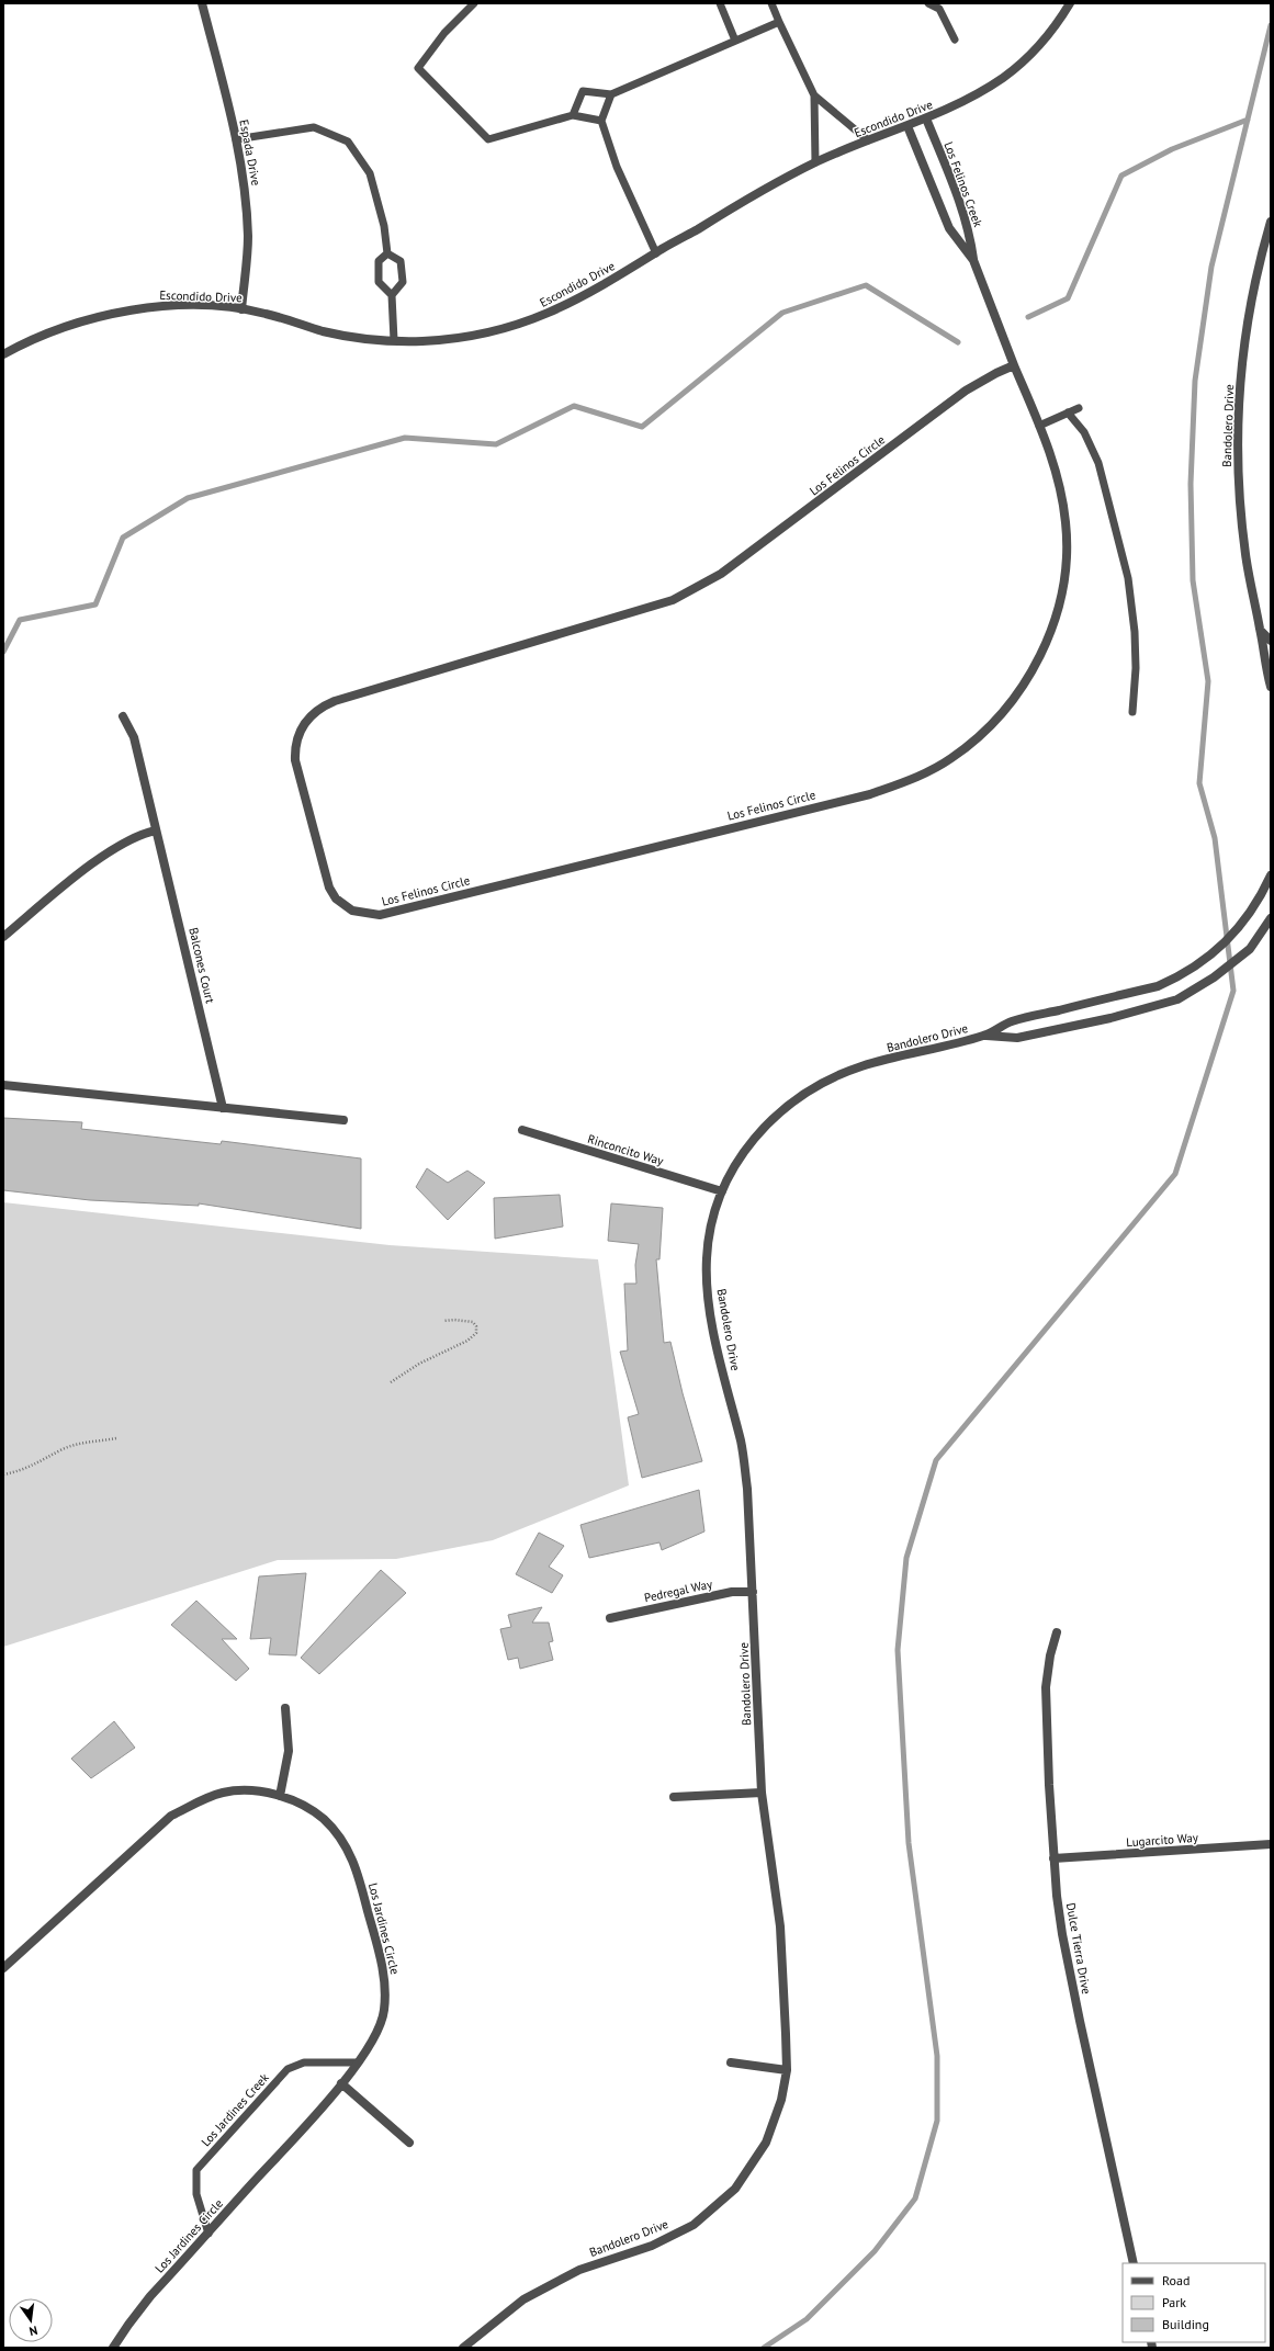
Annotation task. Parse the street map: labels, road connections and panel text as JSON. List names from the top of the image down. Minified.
{"streets":{"street":["Escondido Drive","Espada Drive","Los Felinos Creek","Bandolero Drive","Los Felinos Circle","Balcones Court","Rinconcito Way","Pedregal Way","Lugarcito Way","Los Jardines Circle","Dulce Tierra Drive"],"lane":["Los Jardines Creek"]},"crossings":[["Escondido Drive","Espada Drive"],["Escondido Drive","Los Felinos Creek"],["Escondido Drive","Los Felinos Circle"],["Los Felinos Creek","Los Felinos Circle"],["Bandolero Drive","Rinconcito Way"],["Bandolero Drive","Pedregal Way"],["Lugarcito Way","Dulce Tierra Drive"],["Los Jardines Circle","Los Jardines Creek"]],"legend":["Road","Park","Building"],"north":"bottom"}
